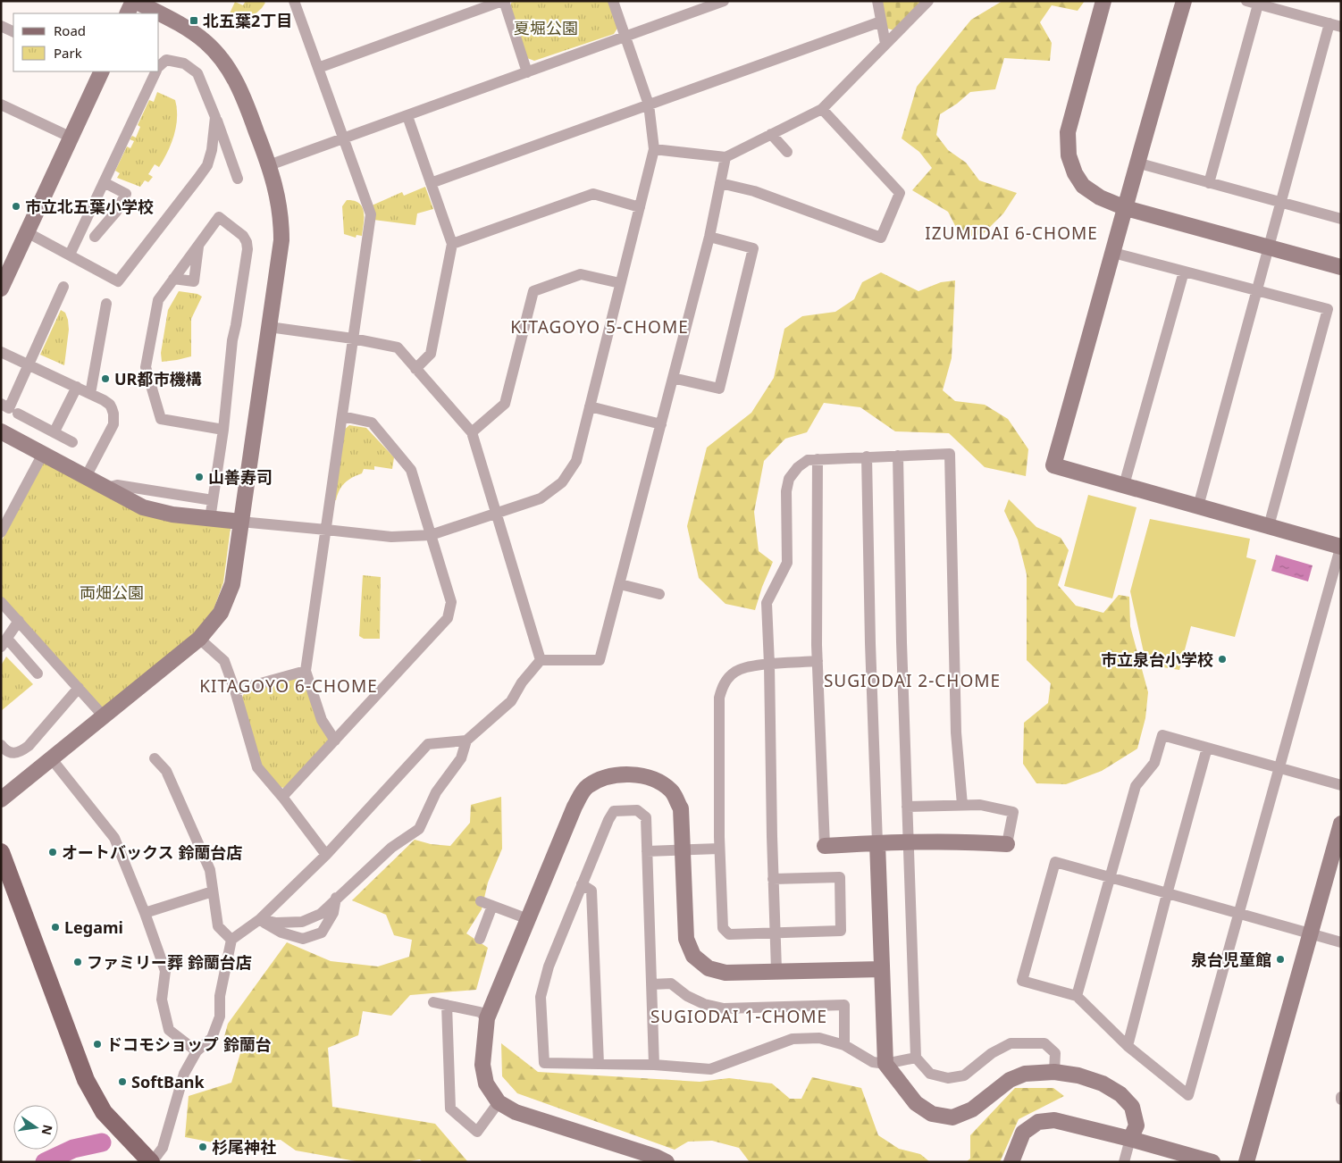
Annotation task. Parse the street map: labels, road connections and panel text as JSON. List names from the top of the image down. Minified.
{"districts":["IZUMIDAI 6-CHOME","KITAGOYO 5-CHOME","SUGIODAI 2-CHOME","KITAGOYO 6-CHOME","SUGIODAI 1-CHOME"],"parks":["夏堀公園","両畑公園"],"places":{"transit":["北五葉2丁目"],"other":["市立北五葉小学校","UR都市機構","山善寿司","市立泉台小学校","オートバックス 鈴蘭台店","Legami","泉台児童館","ファミリー葬 鈴蘭台店","ドコモショップ 鈴蘭台","SoftBank","杉尾神社"]},"legend":["Road","Park"],"north":"right"}
